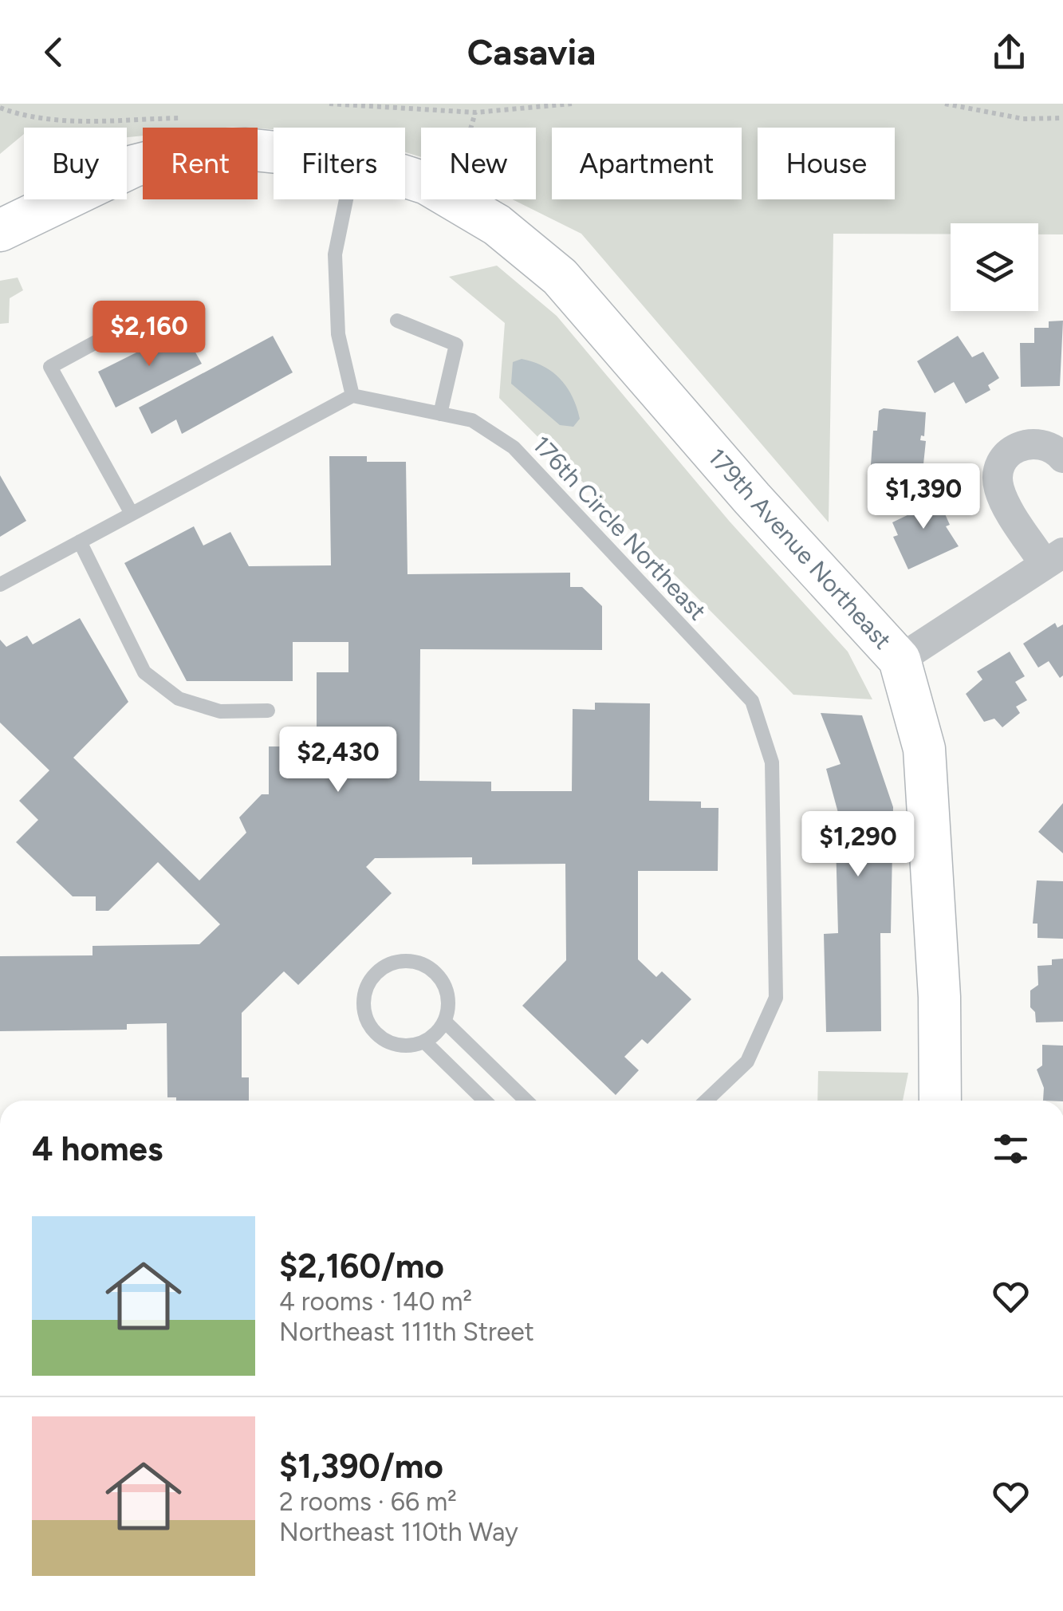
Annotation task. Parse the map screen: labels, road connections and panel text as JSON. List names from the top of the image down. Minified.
{"streets":{"street":["179th Avenue Northeast"],"lane":["176th Circle Northeast"]},"page":{"header":"Casavia","chip":["Buy","Rent","Filters","New","Apartment","House"],"price":["$2,160","$1,390","$2,430","$1,290"],"heading":"4 homes","list":[{"name":"$2,160/mo","note":"4 rooms · 140 m² · Northeast 111th Street"},{"name":"$1,390/mo","note":"2 rooms · 66 m² · Northeast 110th Way"}]}}
